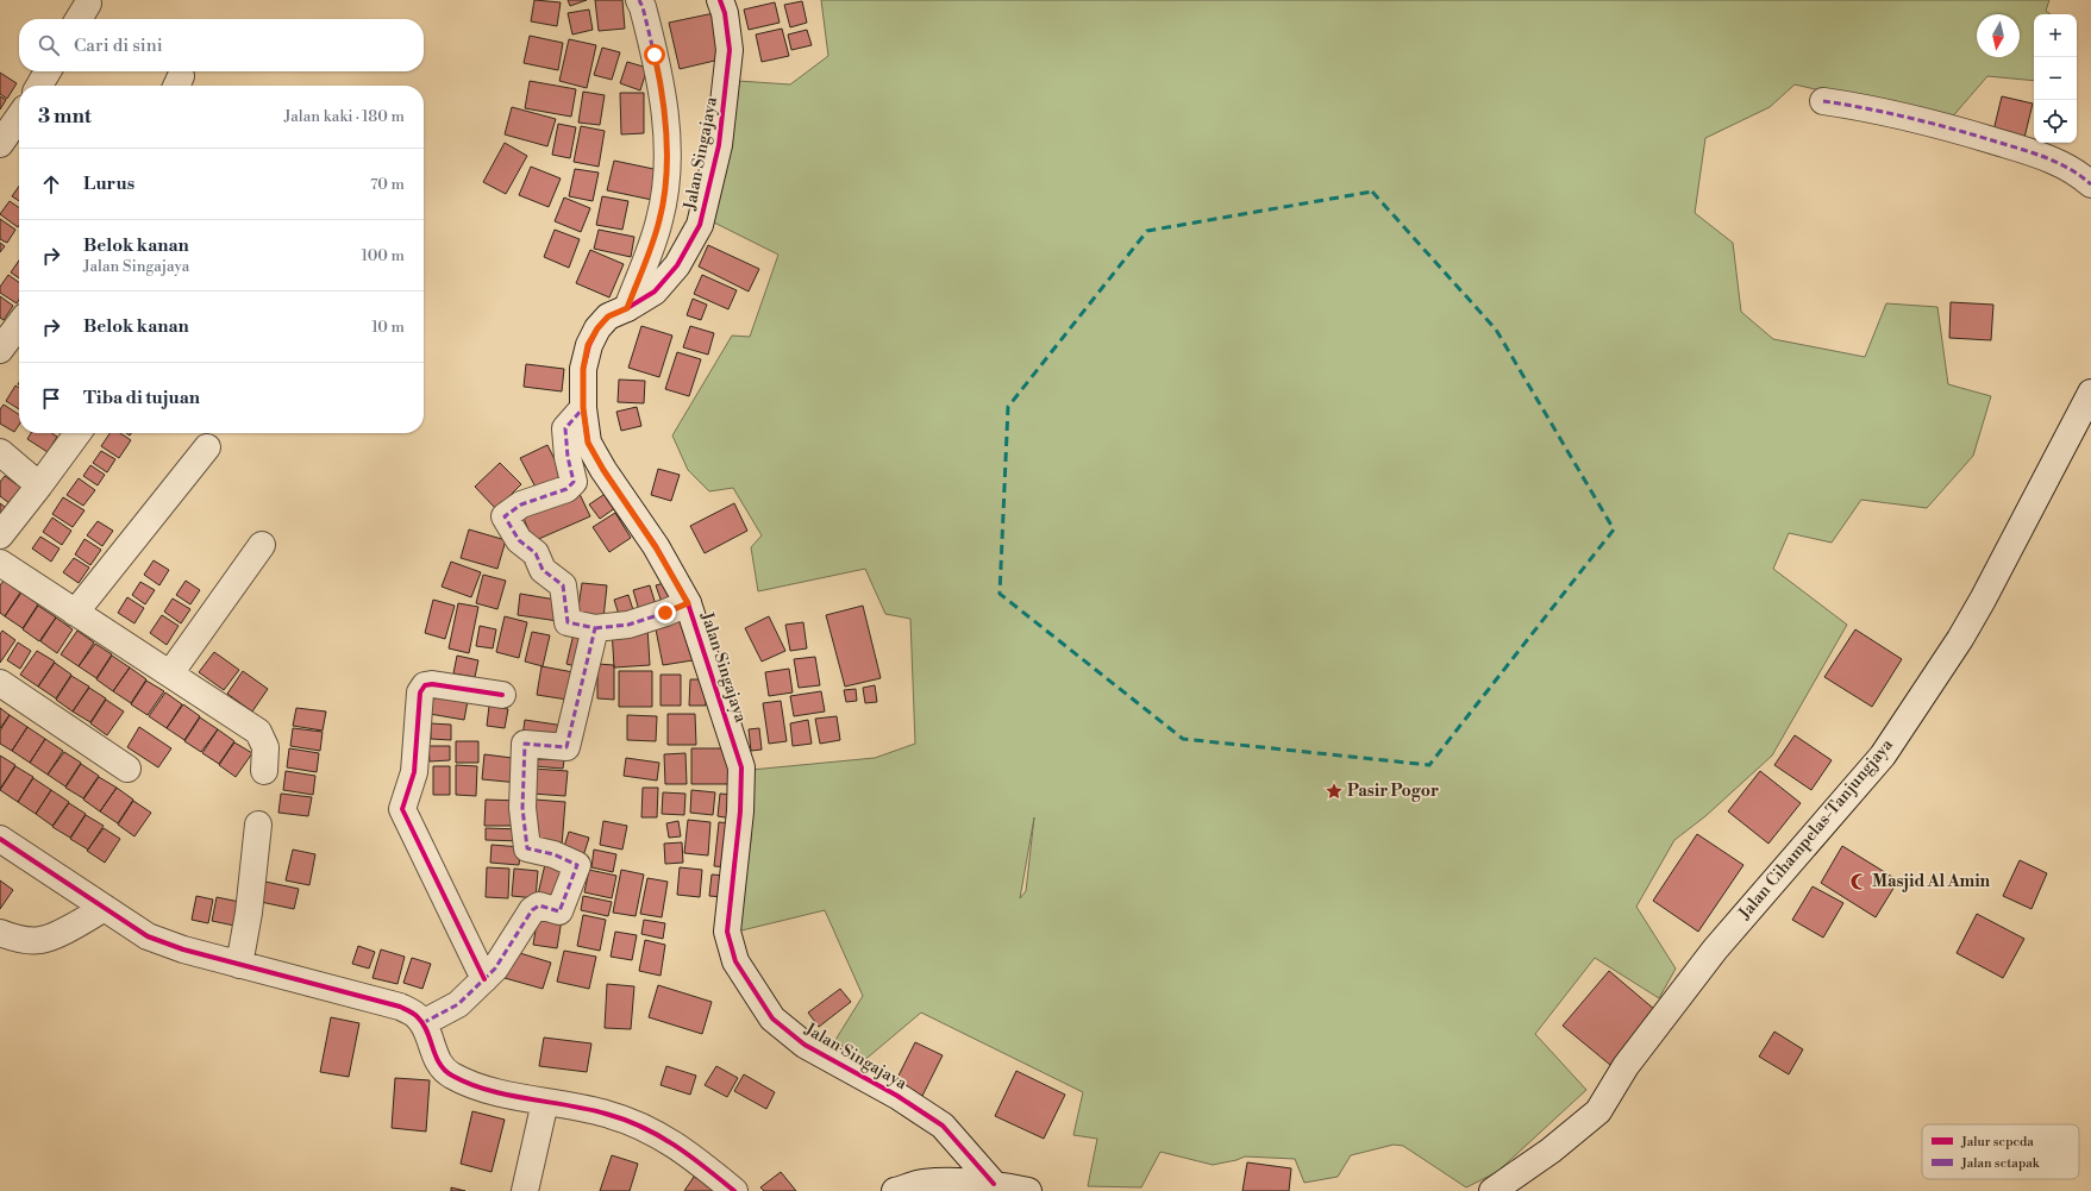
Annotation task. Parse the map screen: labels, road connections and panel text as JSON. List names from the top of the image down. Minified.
{"streets":{"street":["Jalan Singajaya","Jalan Cihampelas-Tanjungjaya"]},"places":{"place":["Pasir Pogor"],"mosque":["Masjid Al Amin"]},"legend":["Jalur sepeda","Jalan setapak"],"north":"bottom","page":{"map_buttons":["+","−"],"search":"Cari di sini","heading":["3 mnt","Jalan kaki · 180 m"],"list":[["Lurus","70 m"],["Belok kanan","Jalan Singajaya","100 m"],["Belok kanan","10 m"],"Tiba di tujuan"]}}
